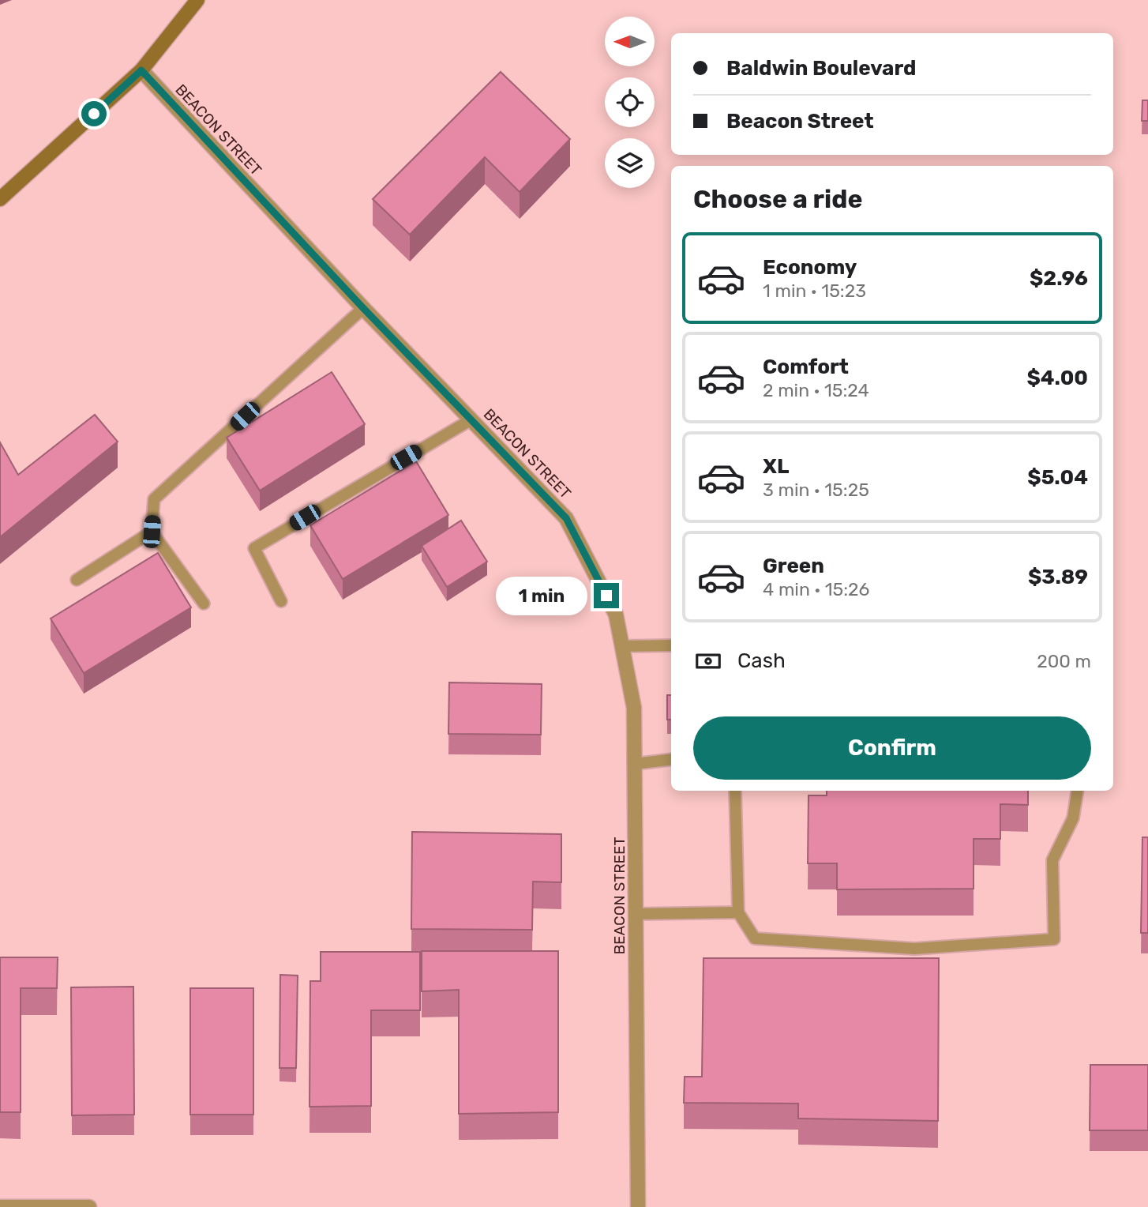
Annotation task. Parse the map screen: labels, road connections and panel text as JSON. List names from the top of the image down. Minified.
{"streets":{"street":["BEACON STREET"]},"north":"left","page":{"banner":["Baldwin Boulevard","Beacon Street"],"heading":"Choose a ride","list":[{"name":"Economy","note":"1 min · 15:23","value":"$2.96"},{"name":"Comfort","note":"2 min · 15:24","value":"$4.00"},{"name":"XL","note":"3 min · 15:25","value":"$5.04"},{"name":"Green","note":"4 min · 15:26","value":"$3.89"}],"bubble":"1 min","pay":["Cash","200 m"],"buttons":"Confirm"}}
